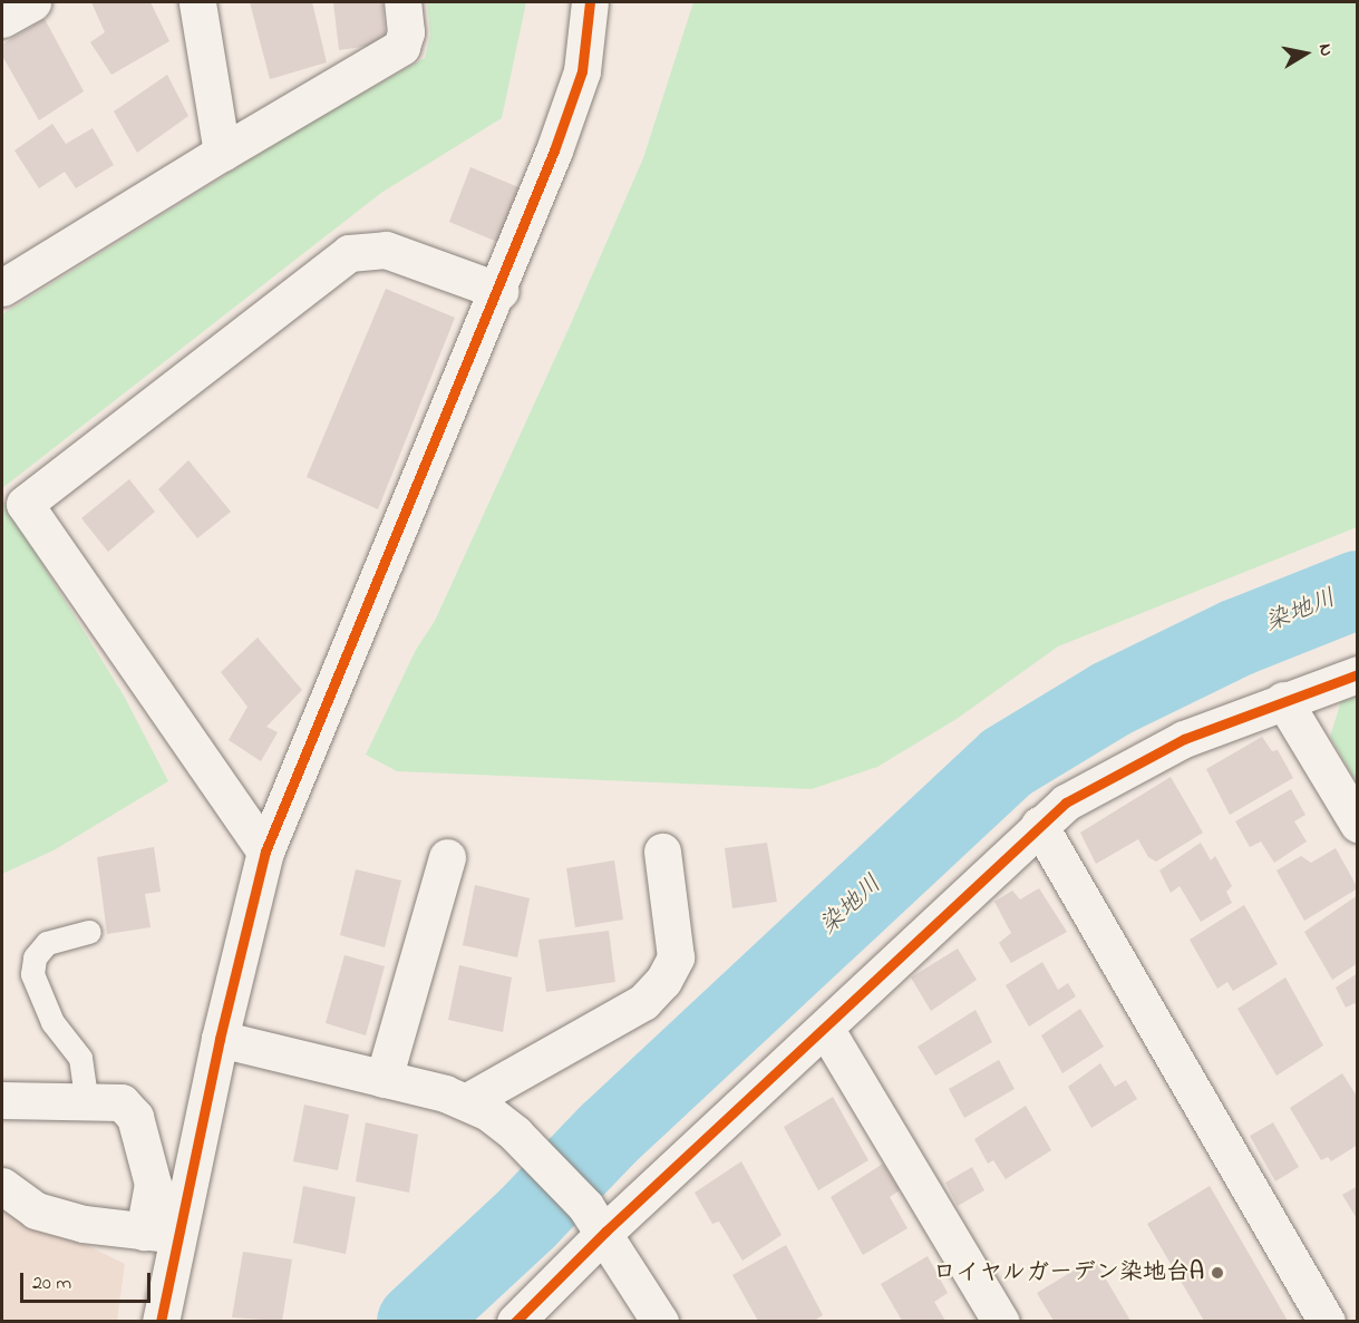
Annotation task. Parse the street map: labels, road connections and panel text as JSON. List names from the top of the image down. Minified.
{"water":["染地川"],"places":["ロイヤルガーデン染地台A"],"scale_bar":"20 m","north":"right"}
